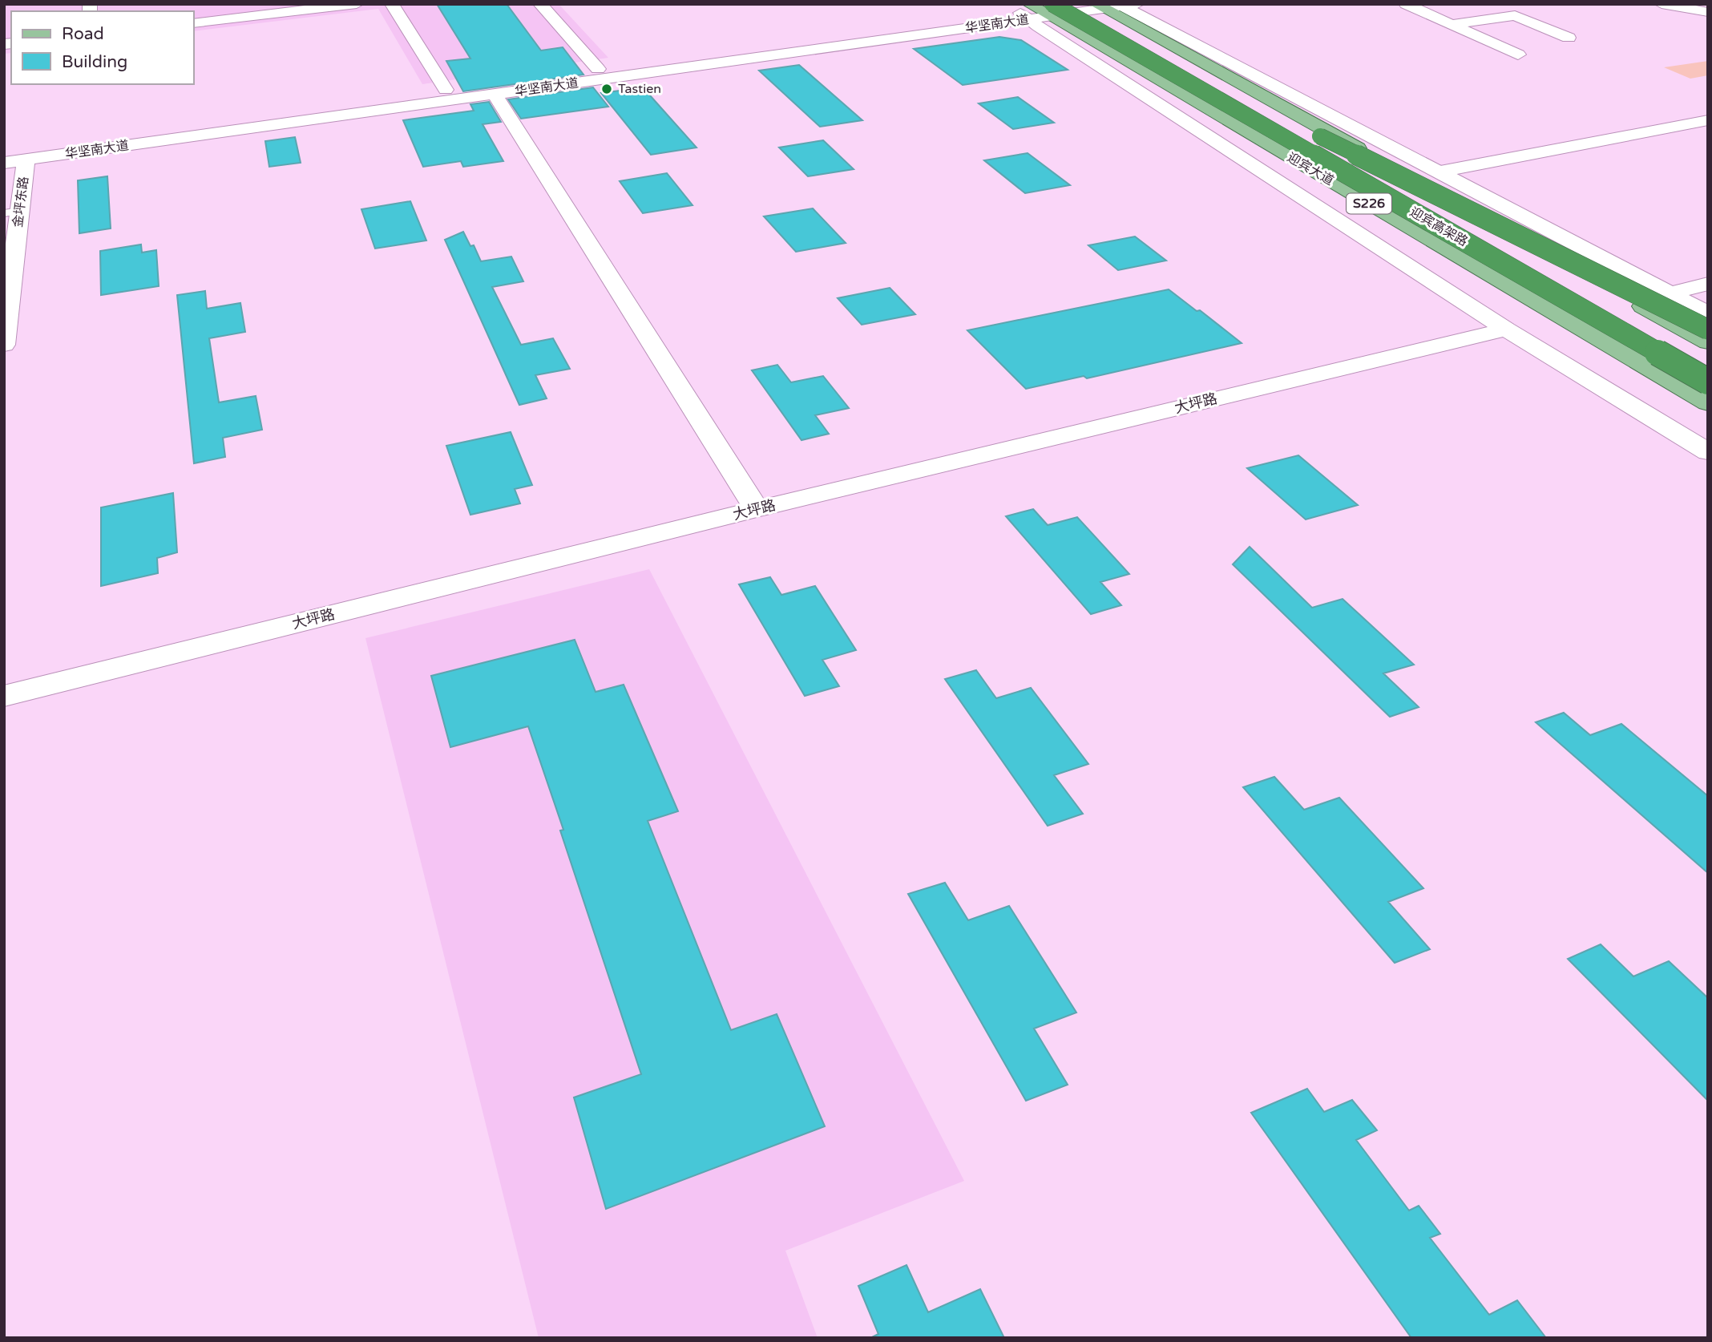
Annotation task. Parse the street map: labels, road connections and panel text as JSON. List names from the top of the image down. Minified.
{"streets":{"highway":["迎宾高架路"],"main road":["迎宾大道","S226"],"street":["华坚南大道","金坪东路","大坪路"]},"crossings":[["华坚南大道","迎宾大道"],["华坚南大道","金坪东路"],["华坚南大道","迎宾高架路"],["迎宾大道","迎宾高架路"]],"places":["Tastien"],"legend":["Road","Building"]}
